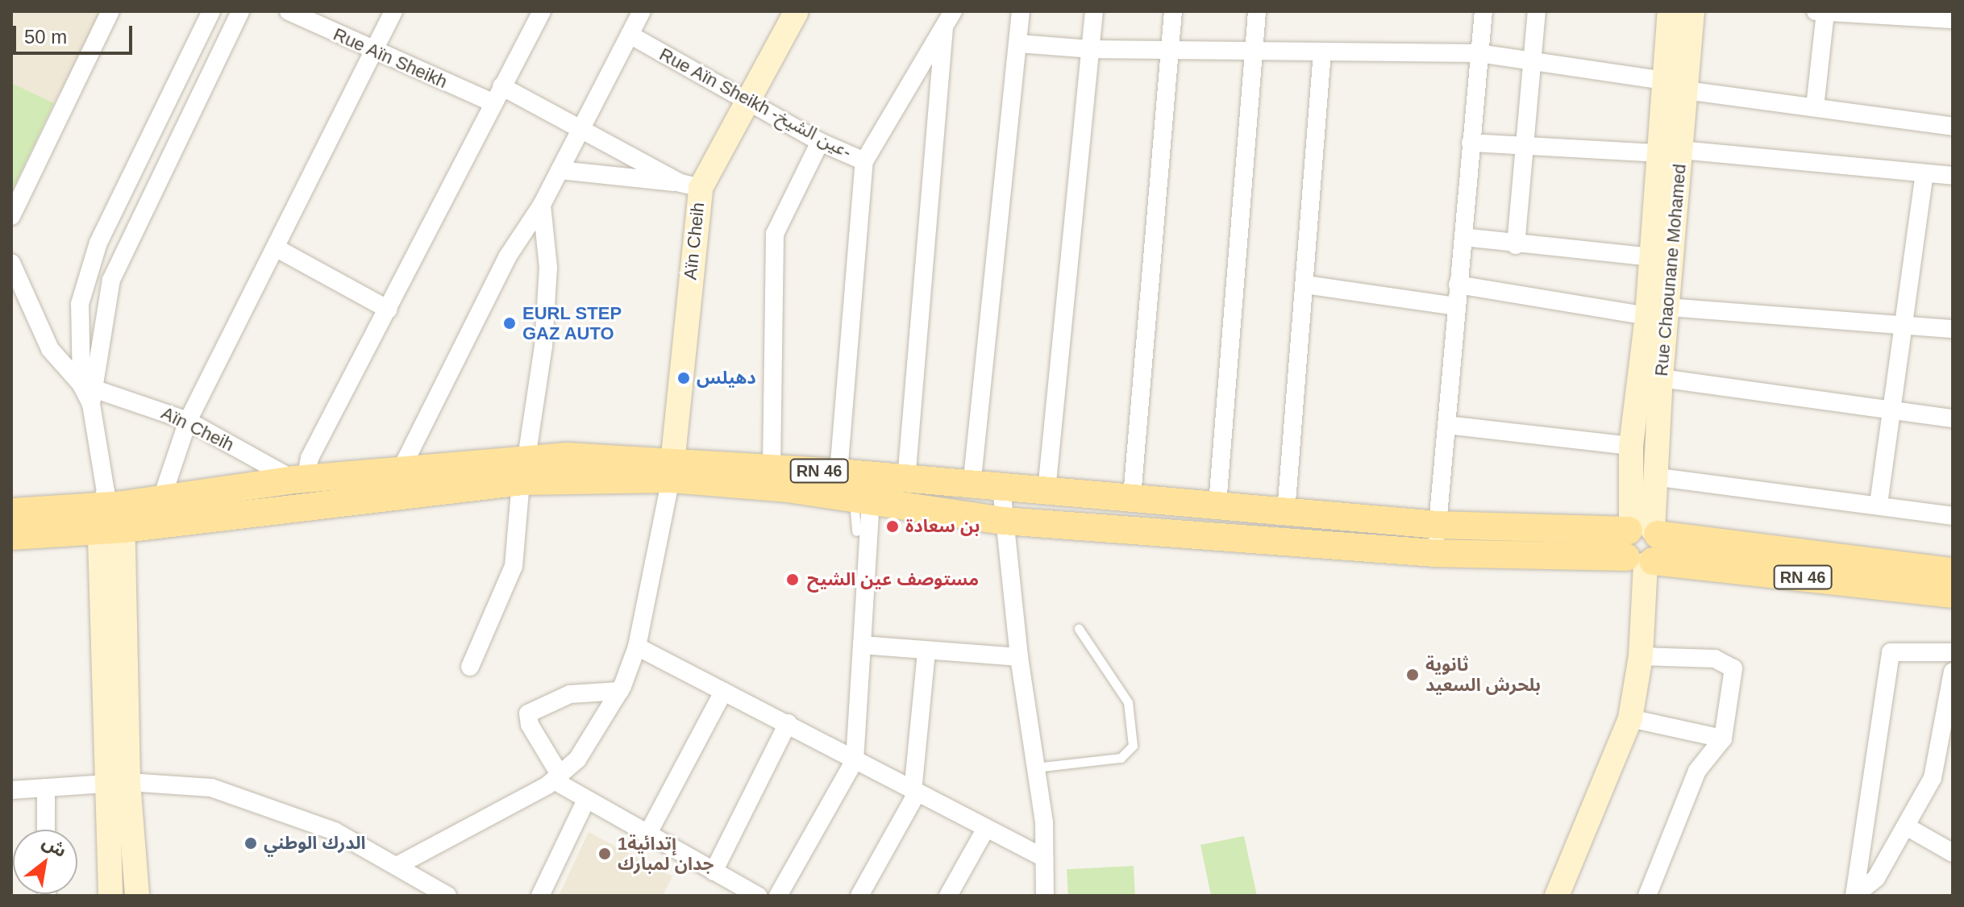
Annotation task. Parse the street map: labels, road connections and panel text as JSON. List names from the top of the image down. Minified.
{"streets":{"main road":["RN 46"],"street":["Rue Aïn Sheikh","Rue Aïn Sheikh -عين الشيخ-","Aïn Cheih","Rue Chaounane Mohamed"]},"crossings":[["Rue Aïn Sheikh","Aïn Cheih"],["Aïn Cheih","RN 46"],["Rue Chaounane Mohamed","RN 46"]],"places":["EURL STEP GAZ AUTO","دهيلس","بن سعادة","مستوصف عين الشيح","ثانوية بلحرش السعيد","الدرك الوطني","1إتدائية جدان لمبارك"],"scale_bar":"50 m","north":"top right"}
